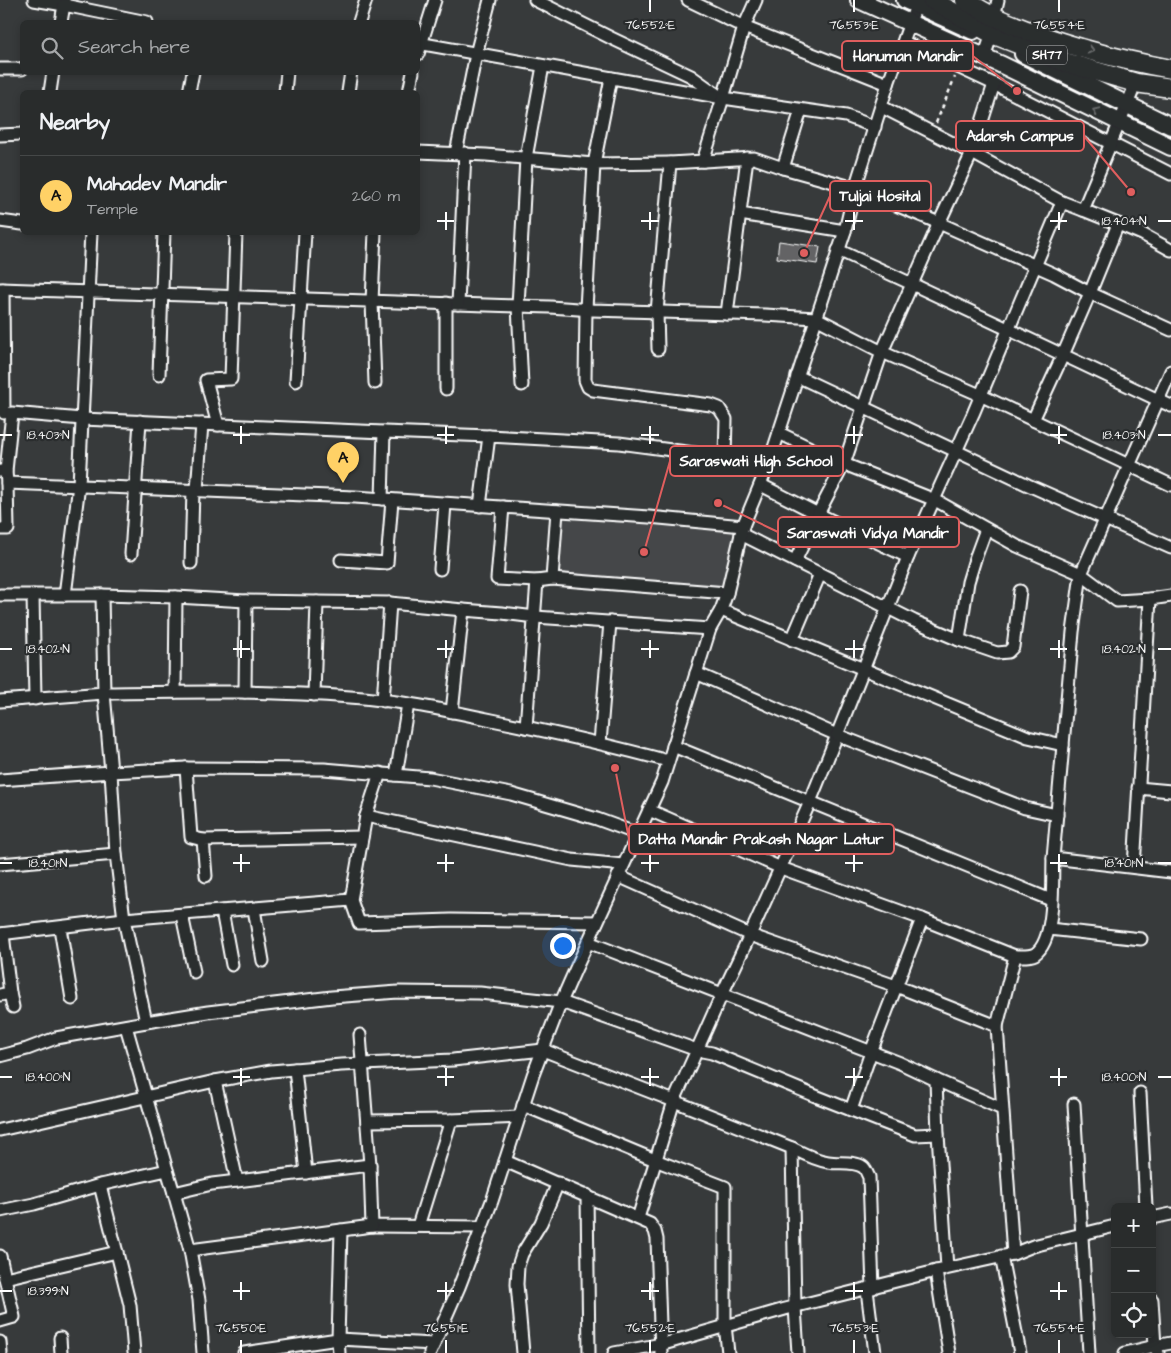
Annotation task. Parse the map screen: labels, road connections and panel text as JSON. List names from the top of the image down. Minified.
{"streets":{"main road":["SH77"]},"places":["Hanuman Mandir","Adarsh Campus","Tuljai Hosital","Saraswati Vidya Mandir","Saraswati High School","Datta Mandir Prakash Nagar Latur"],"page":{"search":"Search here","heading":"Nearby","list":[{"mark":"A","name":"Mahadev Mandir","note":"Temple","value":"260 m"}],"pins":"A","map_buttons":["+","−"]},"coordinates":["76.552°E","76.553°E","76.554°E","18.404°N","18.403°N","18.402°N","18.401°N","18.400°N","18.399°N","76.550°E","76.551°E"]}
